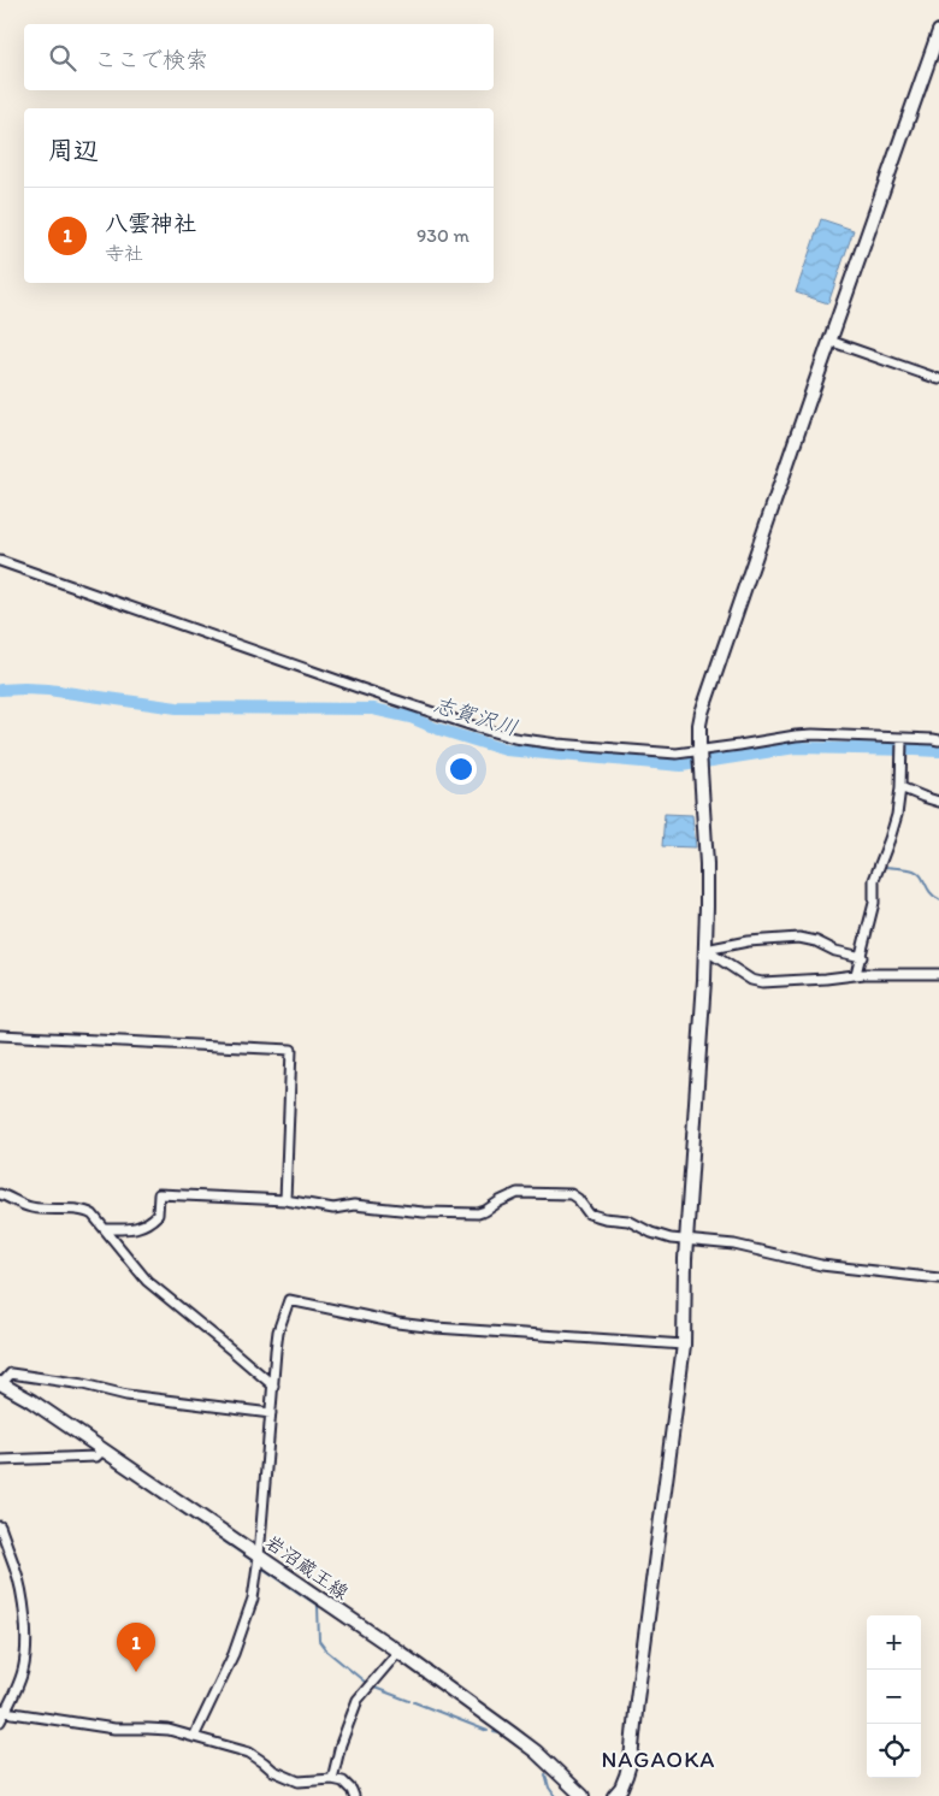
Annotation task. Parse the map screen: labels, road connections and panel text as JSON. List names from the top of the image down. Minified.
{"streets":{"street":["岩沼蔵王線"]},"districts":["NAGAOKA"],"water":["志賀沢川"],"page":{"search":"ここで検索","heading":"周辺","list":[{"mark":"1","name":"八雲神社","note":"寺社","value":"930 m"}],"map_buttons":["+","−"],"pins":"1"}}
